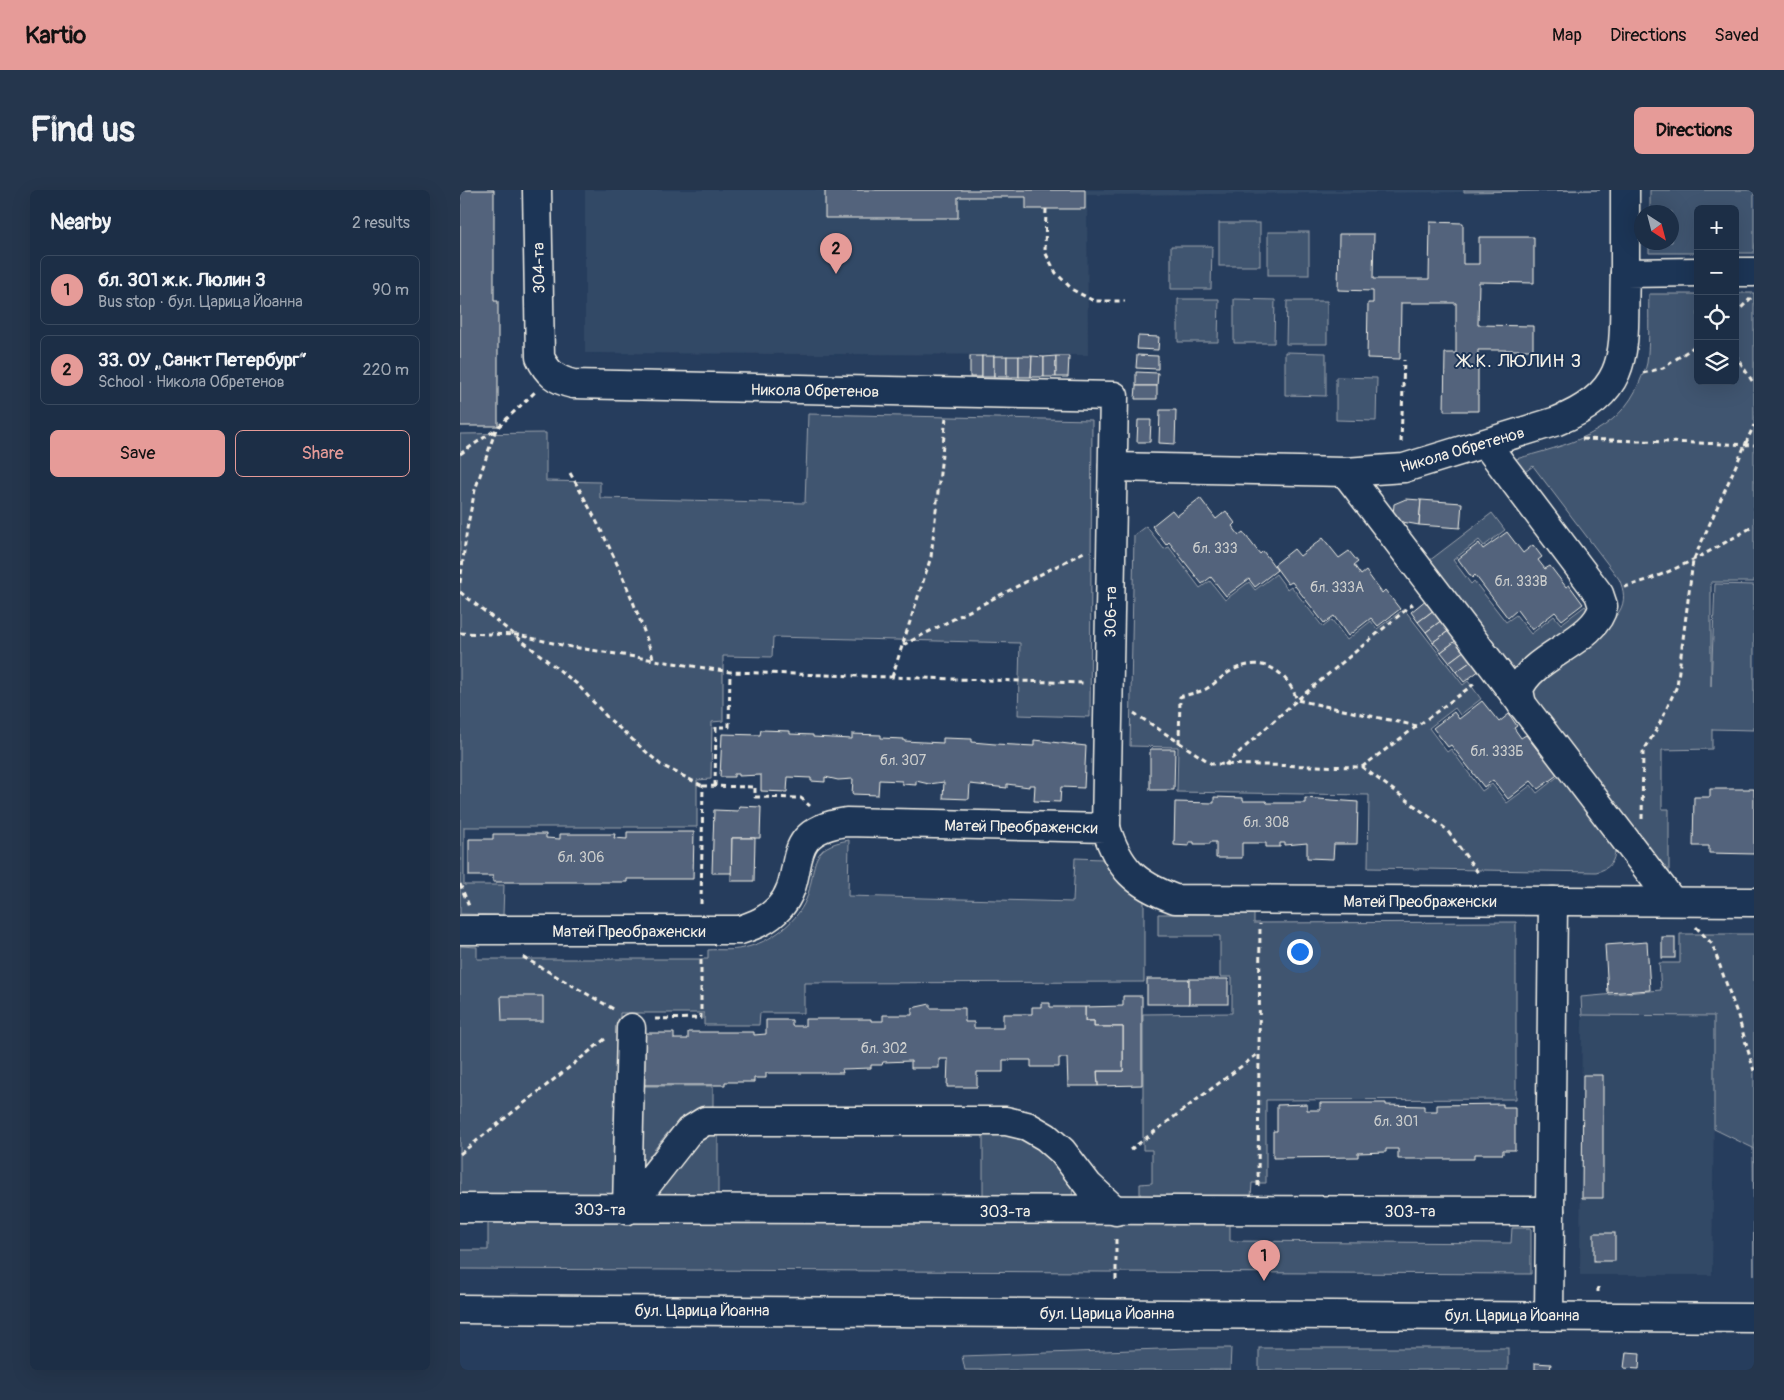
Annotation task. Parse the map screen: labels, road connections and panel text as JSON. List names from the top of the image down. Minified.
{"streets":{"street":["304-та","Никола Обретенов","306-та","Матей Преображенски","303-та","бул. Царица Йоанна"]},"crossings":[["304-та","Никола Обретенов"],["Никола Обретенов","306-та"],["306-та","Матей Преображенски"]],"districts":["Ж.К. ЛЮЛИН 3"],"house_numbers":["бл. 333","бл. 333В","бл. 333А","бл. 333Б","бл. 307","бл. 308","бл. 306","бл. 302","бл. 301"],"north":"bottom right","page":{"header":"Kartio","nav":["Map","Directions","Saved"],"buttons":["Directions",["Save","Share"]],"title":"Find us","heading":["Nearby","2 results"],"map_buttons":["+","−"],"pins":["2","1"],"list":[{"mark":"1","name":"бл. 301 ж.к. Люлин 3","note":"Bus stop · бул. Царица Йоанна","value":"90 m"},{"mark":"2","name":"33. ОУ „Санкт Петербург“","note":"School · Никола Обретенов","value":"220 m"}]}}
